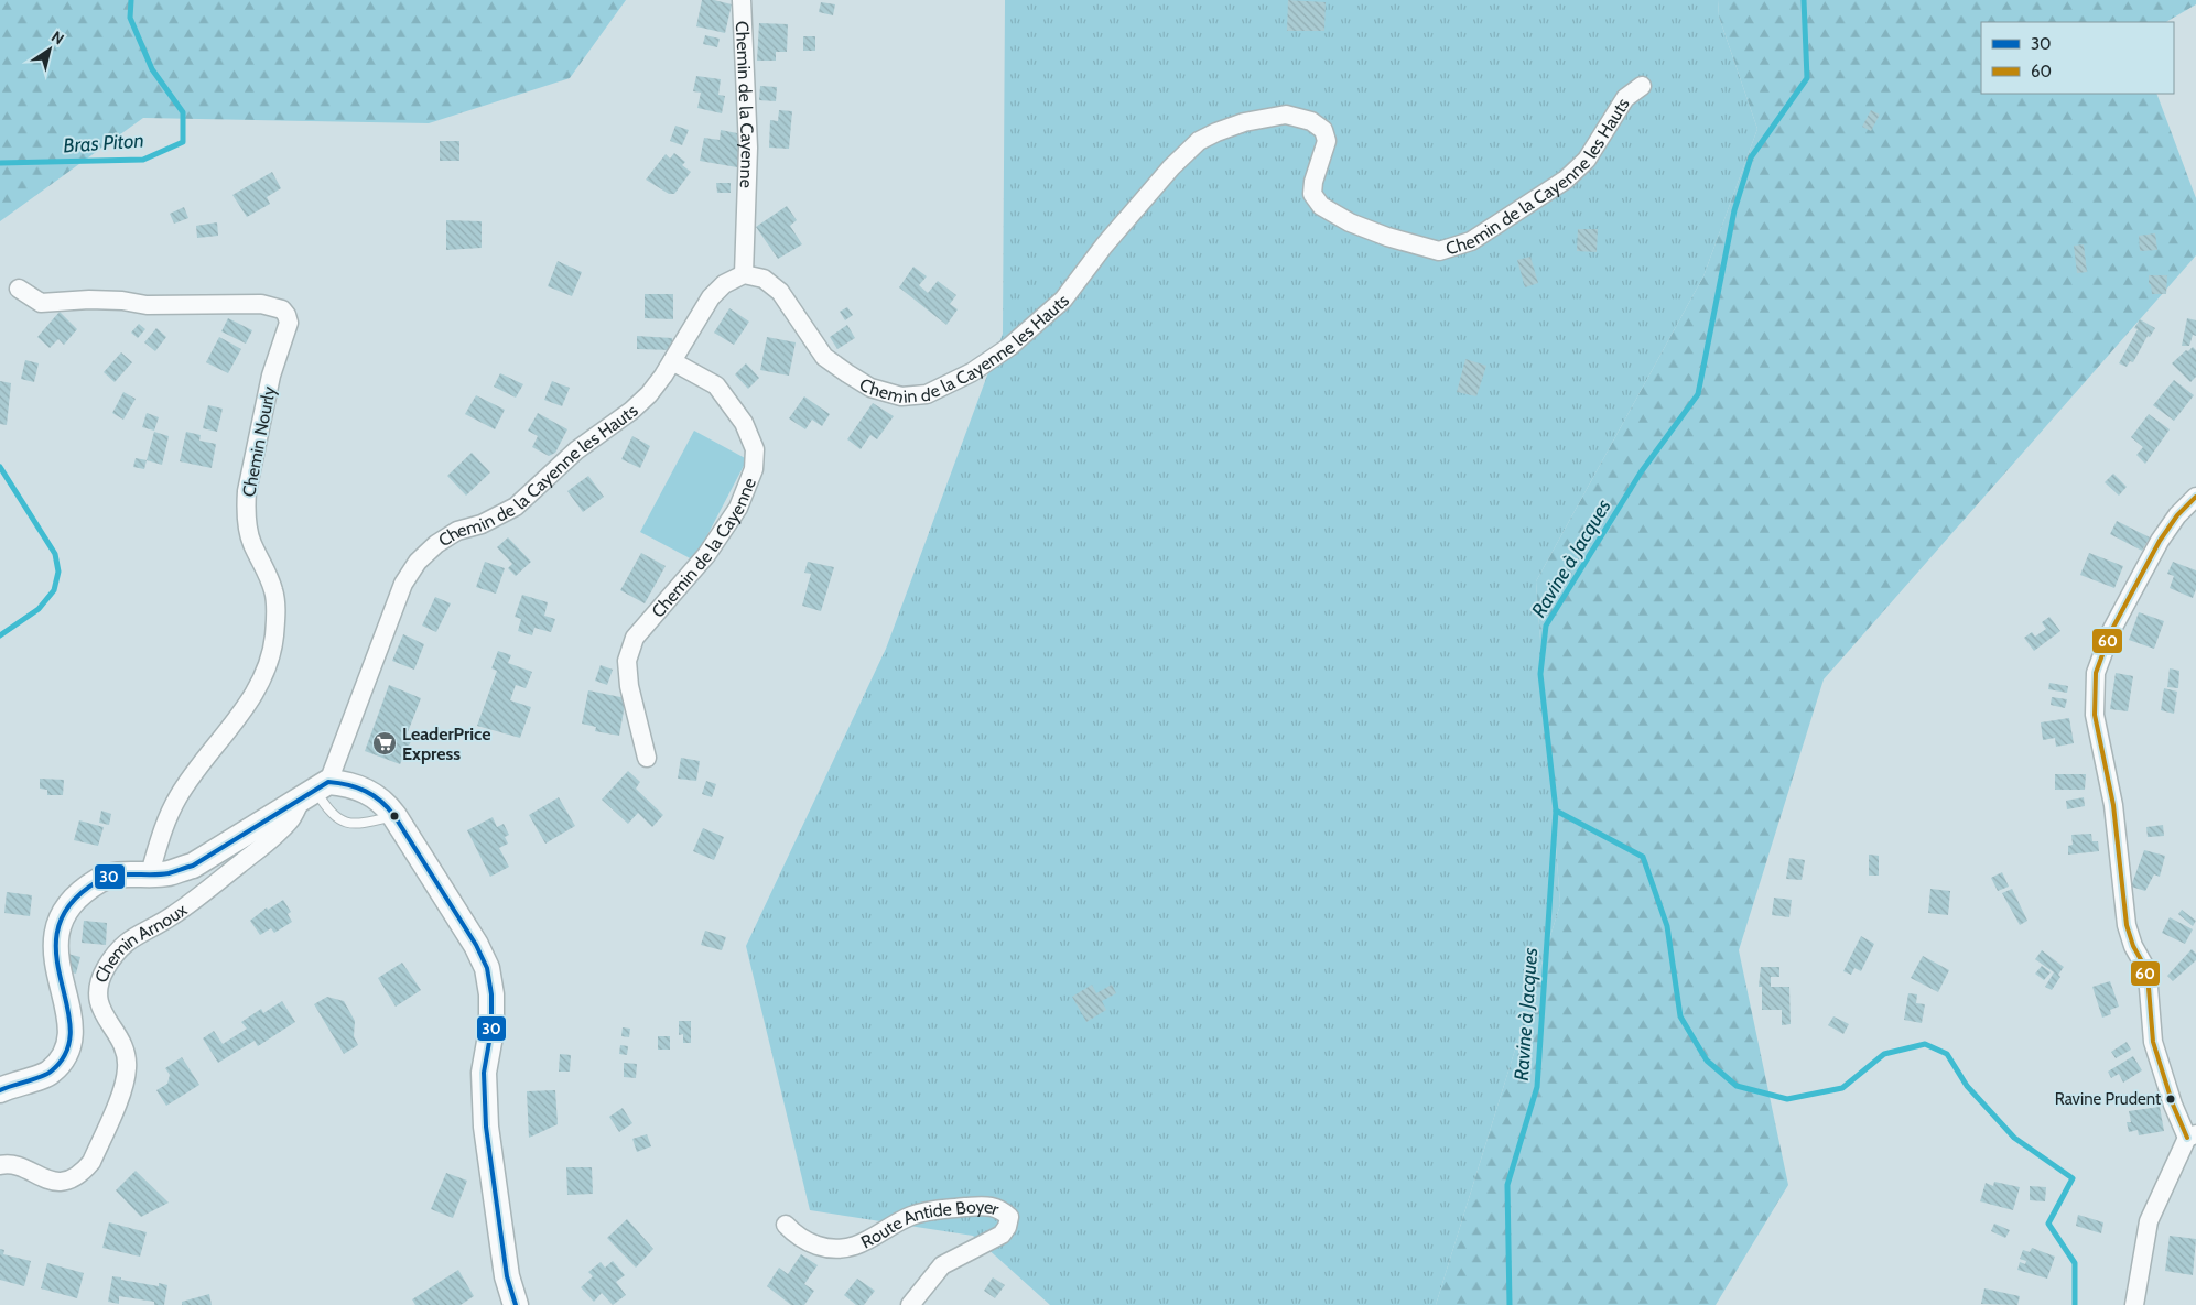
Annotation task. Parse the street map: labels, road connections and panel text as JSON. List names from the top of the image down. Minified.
{"streets":{"street":["Chemin de la Cayenne","Chemin de la Cayenne les Hauts","Chemin Nourly","Chemin Arnoux","Route Antide Boyer"]},"crossings":[["Chemin de la Cayenne","Chemin de la Cayenne les Hauts"],["Chemin de la Cayenne les Hauts","Chemin Arnoux"]],"water":["Bras Piton","Ravine à Jacques"],"places":{"supermarket":["LeaderPrice Express"],"other":["Ravine Prudent"]},"lines":["transit line 60","transit line 30"],"legend":["30","60"],"north":"top right"}
